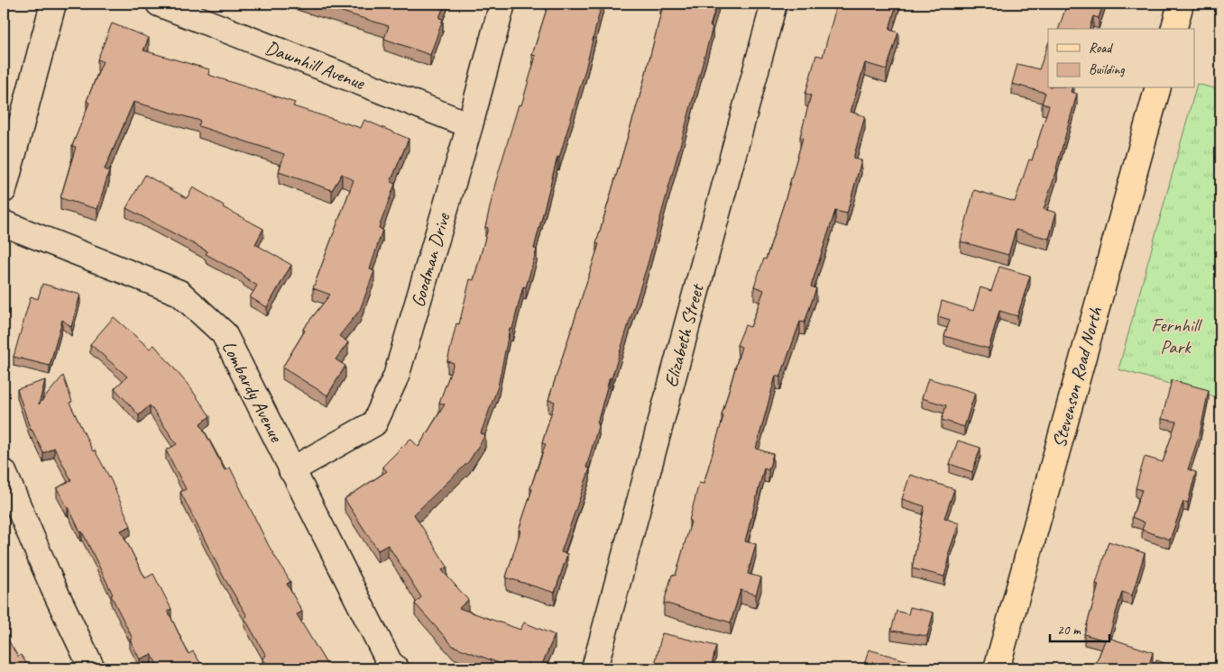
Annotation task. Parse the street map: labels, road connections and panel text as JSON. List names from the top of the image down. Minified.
{"streets":{"main road":["Stevenson Road North"],"street":["Dawnhill Avenue","Goodman Drive","Elizabeth Street","Lombardy Avenue"]},"crossings":[["Dawnhill Avenue","Goodman Drive"],["Goodman Drive","Lombardy Avenue"]],"parks":["Fernhill Park"],"legend":["Road","Building"],"scale_bar":"20 m"}
